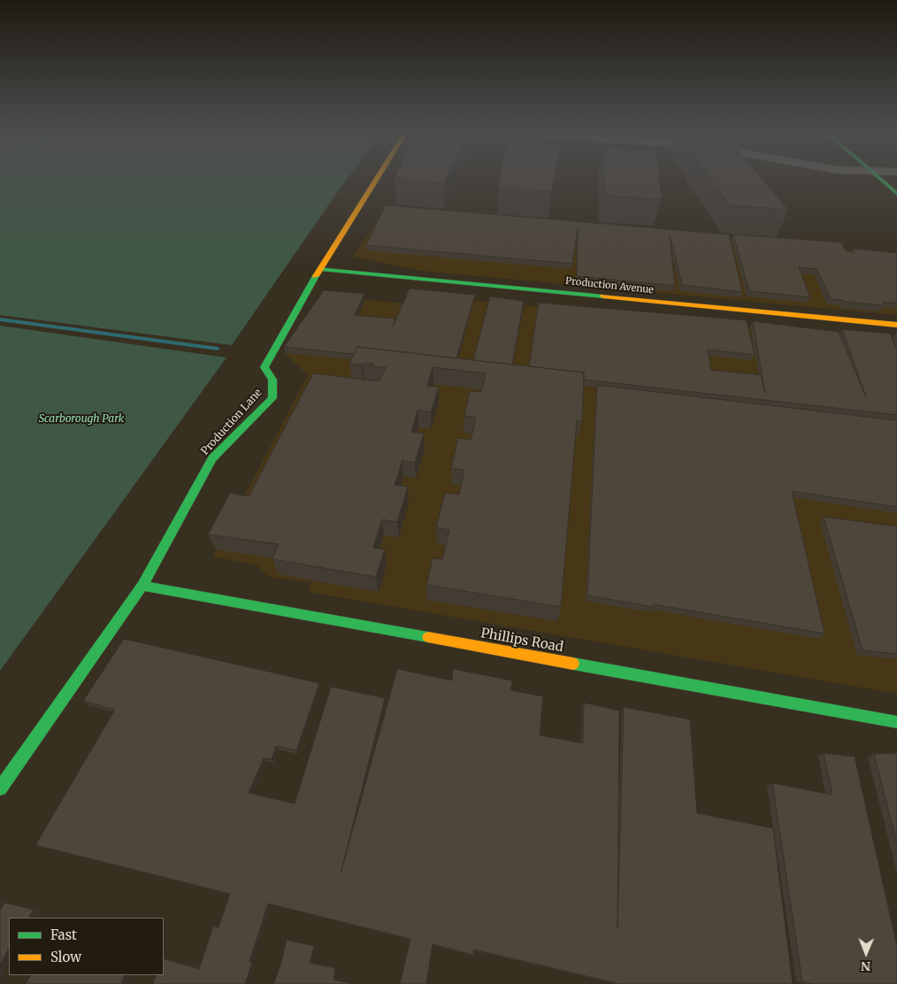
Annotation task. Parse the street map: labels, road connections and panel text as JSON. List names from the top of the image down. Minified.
{"streets":{"street":["Production Avenue","Production Lane","Phillips Road"]},"crossings":[["Production Avenue","Production Lane"],["Production Lane","Phillips Road"]],"parks":["Scarborough Park"],"legend":["Fast","Slow"],"north":"bottom"}
